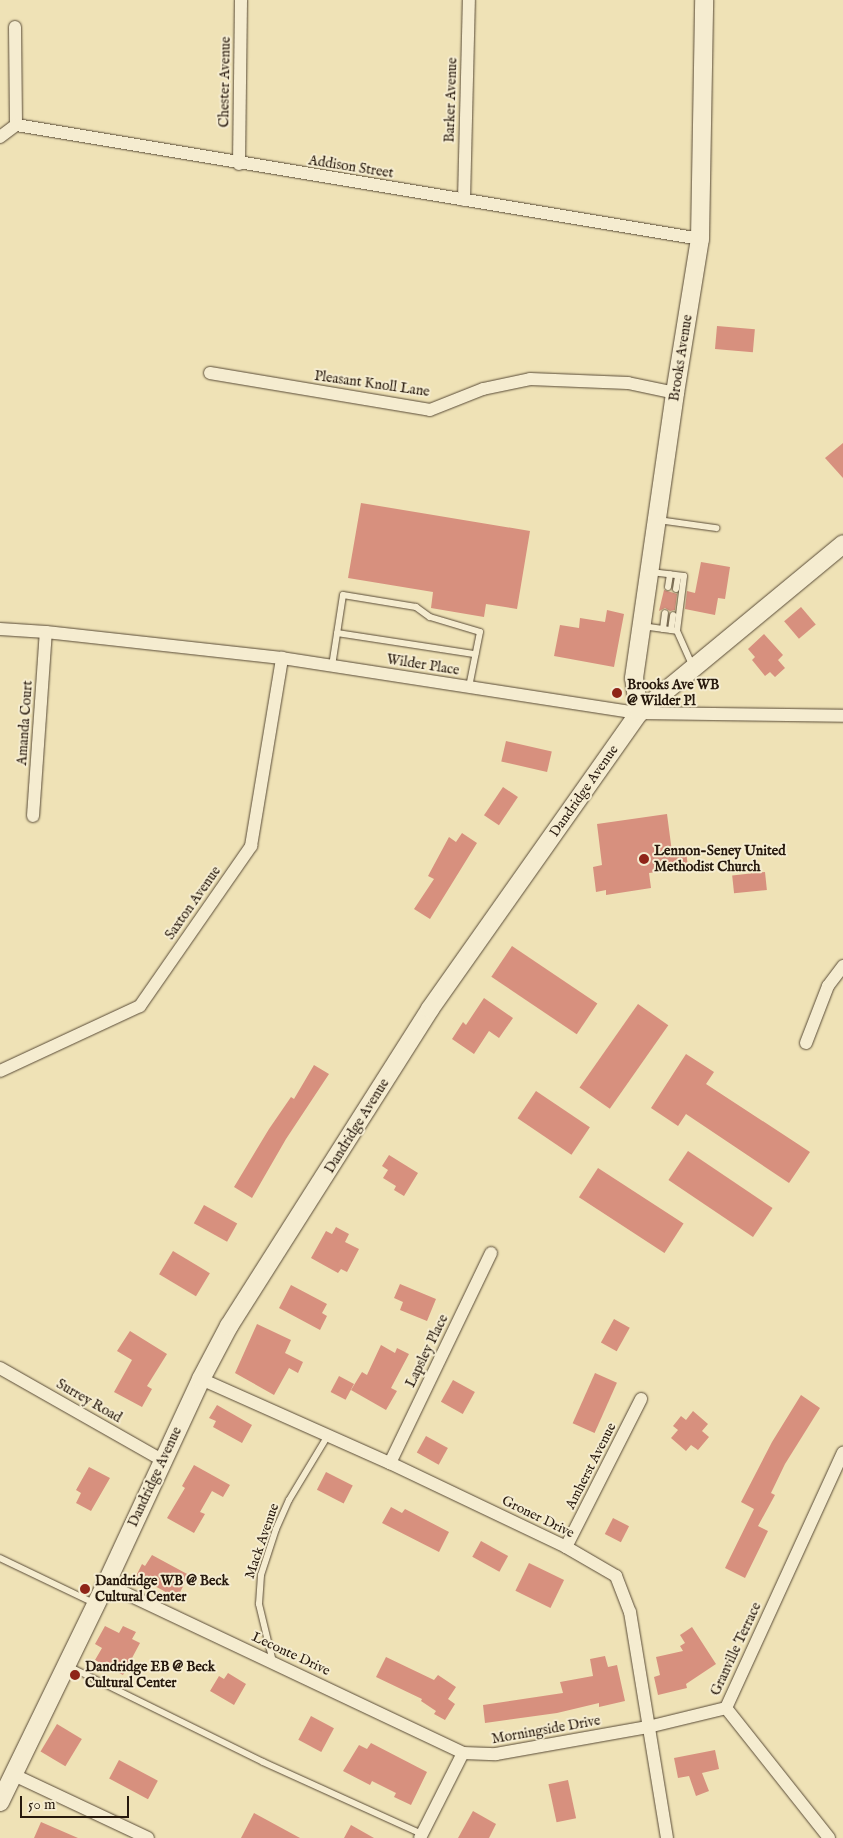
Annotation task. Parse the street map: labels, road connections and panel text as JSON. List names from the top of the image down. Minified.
{"streets":{"street":["Chester Avenue","Barker Avenue","Addison Street","Brooks Avenue","Pleasant Knoll Lane","Wilder Place","Amanda Court","Dandridge Avenue","Saxton Avenue","Lapsley Place","Surrey Road","Amherst Avenue","Groner Drive","Granville Terrace","Leconte Drive","Morningside Drive"],"lane":["Mack Avenue"]},"crossings":[["Chester Avenue","Addison Street"],["Barker Avenue","Addison Street"],["Addison Street","Brooks Avenue"],["Brooks Avenue","Pleasant Knoll Lane"],["Brooks Avenue","Wilder Place"],["Brooks Avenue","Dandridge Avenue"],["Wilder Place","Amanda Court"],["Wilder Place","Dandridge Avenue"],["Wilder Place","Saxton Avenue"],["Dandridge Avenue","Surrey Road"],["Dandridge Avenue","Groner Drive"],["Dandridge Avenue","Leconte Drive"],["Lapsley Place","Groner Drive"],["Amherst Avenue","Groner Drive"],["Groner Drive","Mack Avenue"],["Groner Drive","Morningside Drive"],["Mack Avenue","Leconte Drive"],["Granville Terrace","Morningside Drive"],["Leconte Drive","Morningside Drive"]],"places":["Brooks Ave WB @ Wilder Pl","Lennon-Seney United Methodist Church","Dandridge WB @ Beck Cultural Center","Dandridge EB @ Beck Cultural Center"],"scale_bar":"50 m"}
